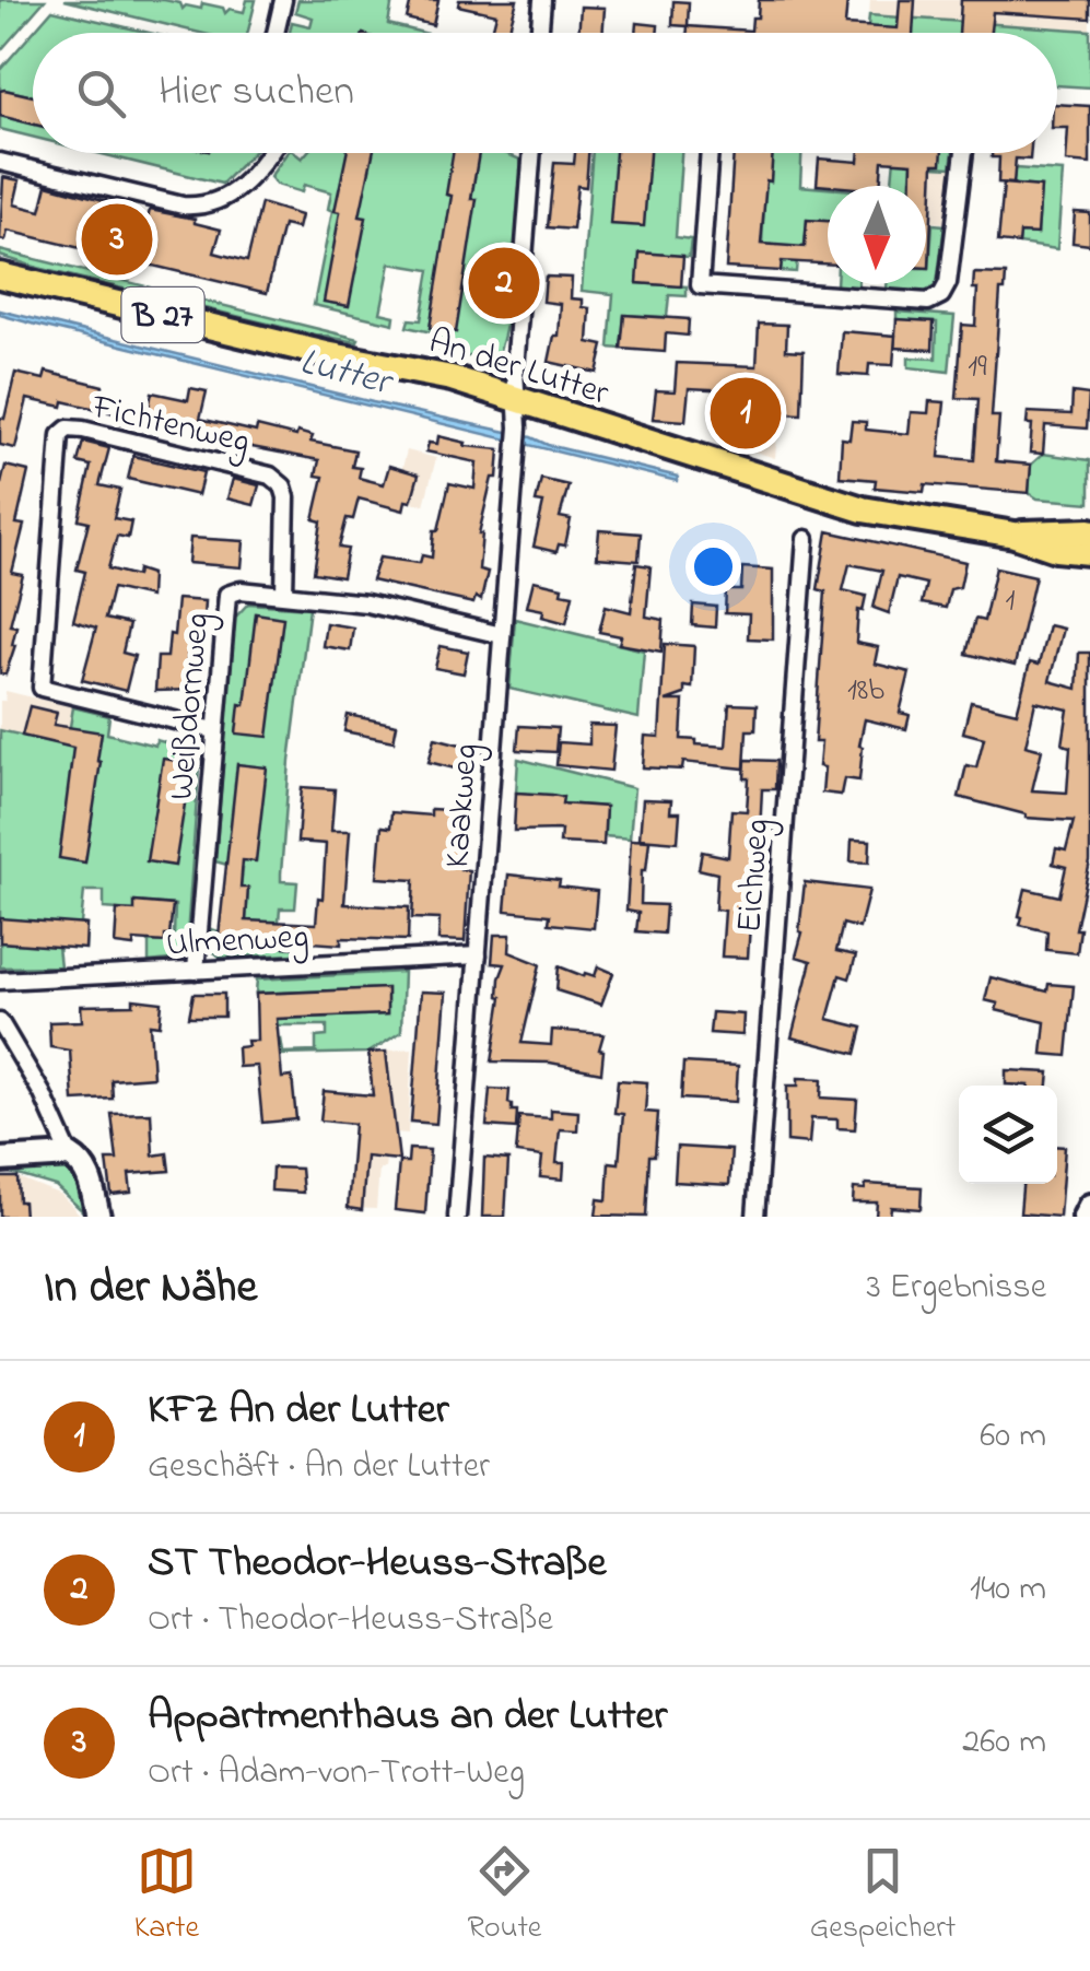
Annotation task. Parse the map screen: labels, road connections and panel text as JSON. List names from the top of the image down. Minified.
{"streets":{"main road":["B 27","An der Lutter"],"street":["Fichtenweg","Weißdornweg","Kaakweg","Eichweg","Ulmenweg"]},"crossings":[["An der Lutter","Kaakweg"],["Fichtenweg","Weißdornweg"],["Weißdornweg","Kaakweg"],["Weißdornweg","Ulmenweg"],["Kaakweg","Ulmenweg"]],"water":["Lutter"],"house_numbers":["19","1","18b"],"north":"bottom","page":{"search":"Hier suchen","pins":["3","2","1"],"heading":["In der Nähe","3 Ergebnisse"],"list":[{"mark":"1","name":"KFZ An der Lutter","note":"Geschäft · An der Lutter","value":"60 m"},{"mark":"2","name":"ST Theodor-Heuss-Straße","note":"Ort · Theodor-Heuss-Straße","value":"140 m"},{"mark":"3","name":"Appartmenthaus an der Lutter","note":"Ort · Adam-von-Trott-Weg","value":"260 m"}],"nav":["Karte","Route","Gespeichert"]}}
